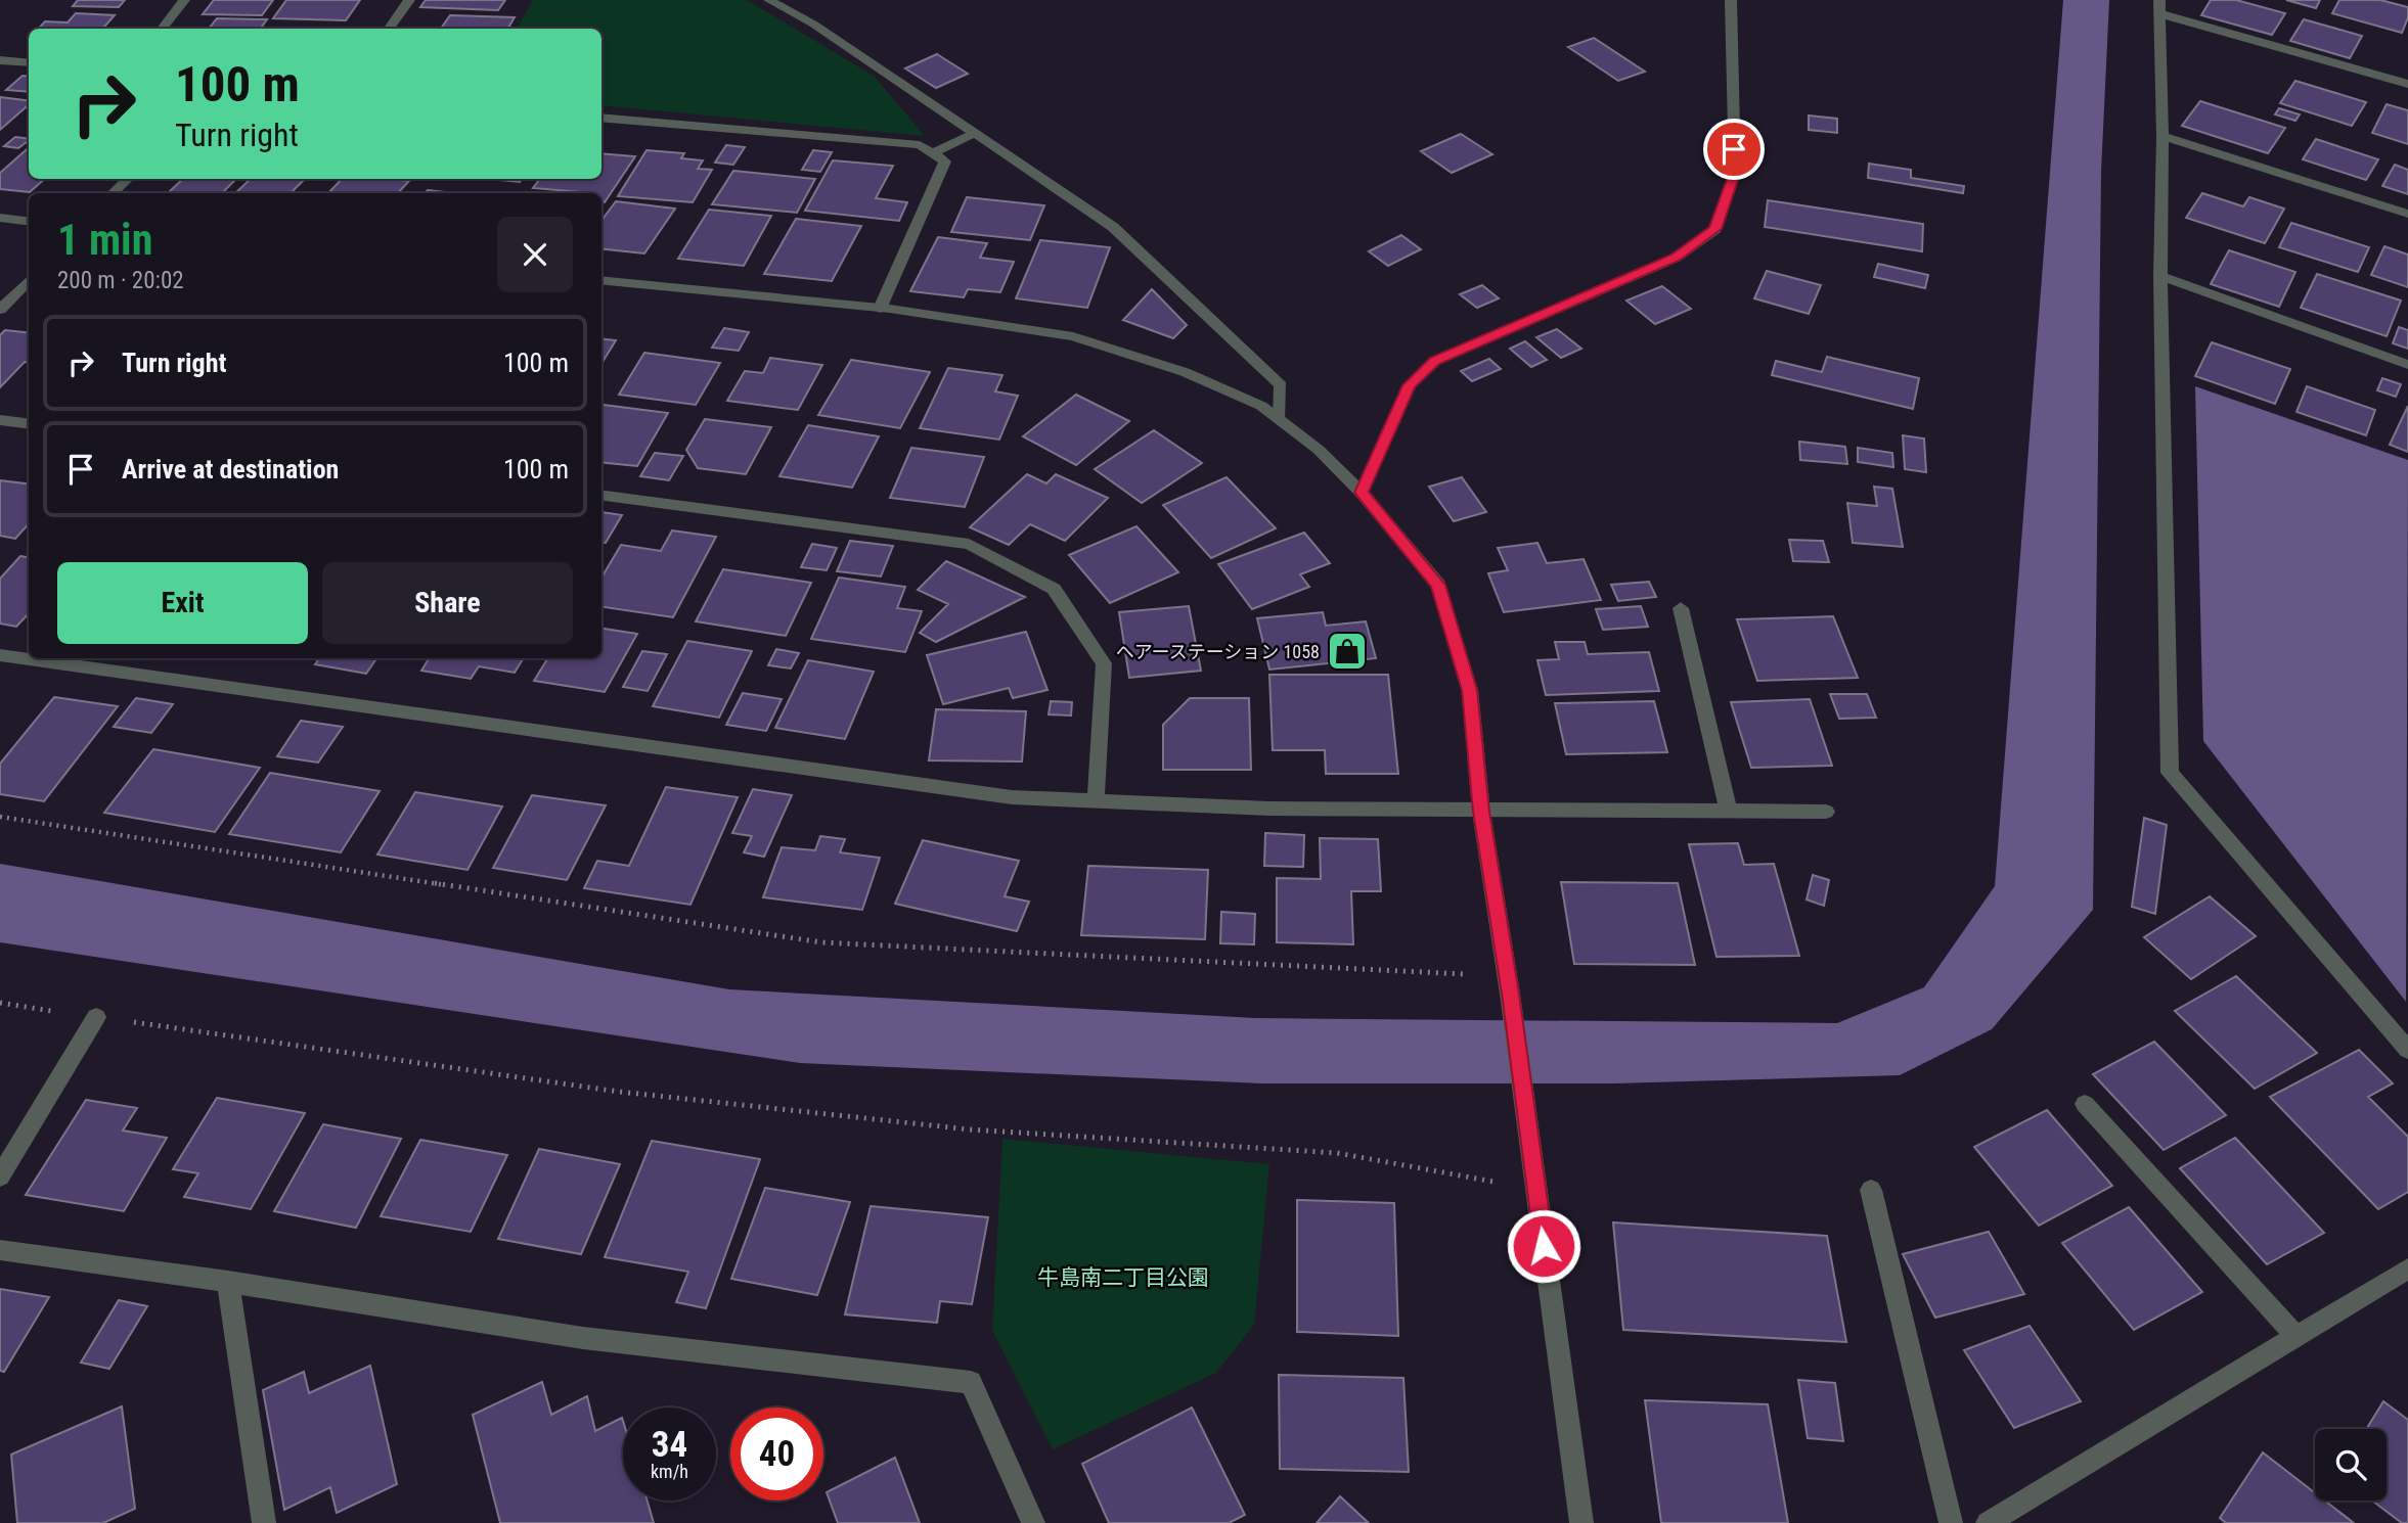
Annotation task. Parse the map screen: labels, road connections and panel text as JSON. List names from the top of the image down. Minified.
{"parks":["牛島南二丁目公園"],"places":{"shop":["ヘアーステーション 1058"]},"page":{"turn":["100 m","Turn right"],"heading":["1 min","200 m · 20:02"],"list":[{"name":"Turn right","value":"100 m"},{"name":"Arrive at destination","value":"100 m"}],"buttons":["Exit","Share"],"speed":"34 km/h","limit":"40"}}
